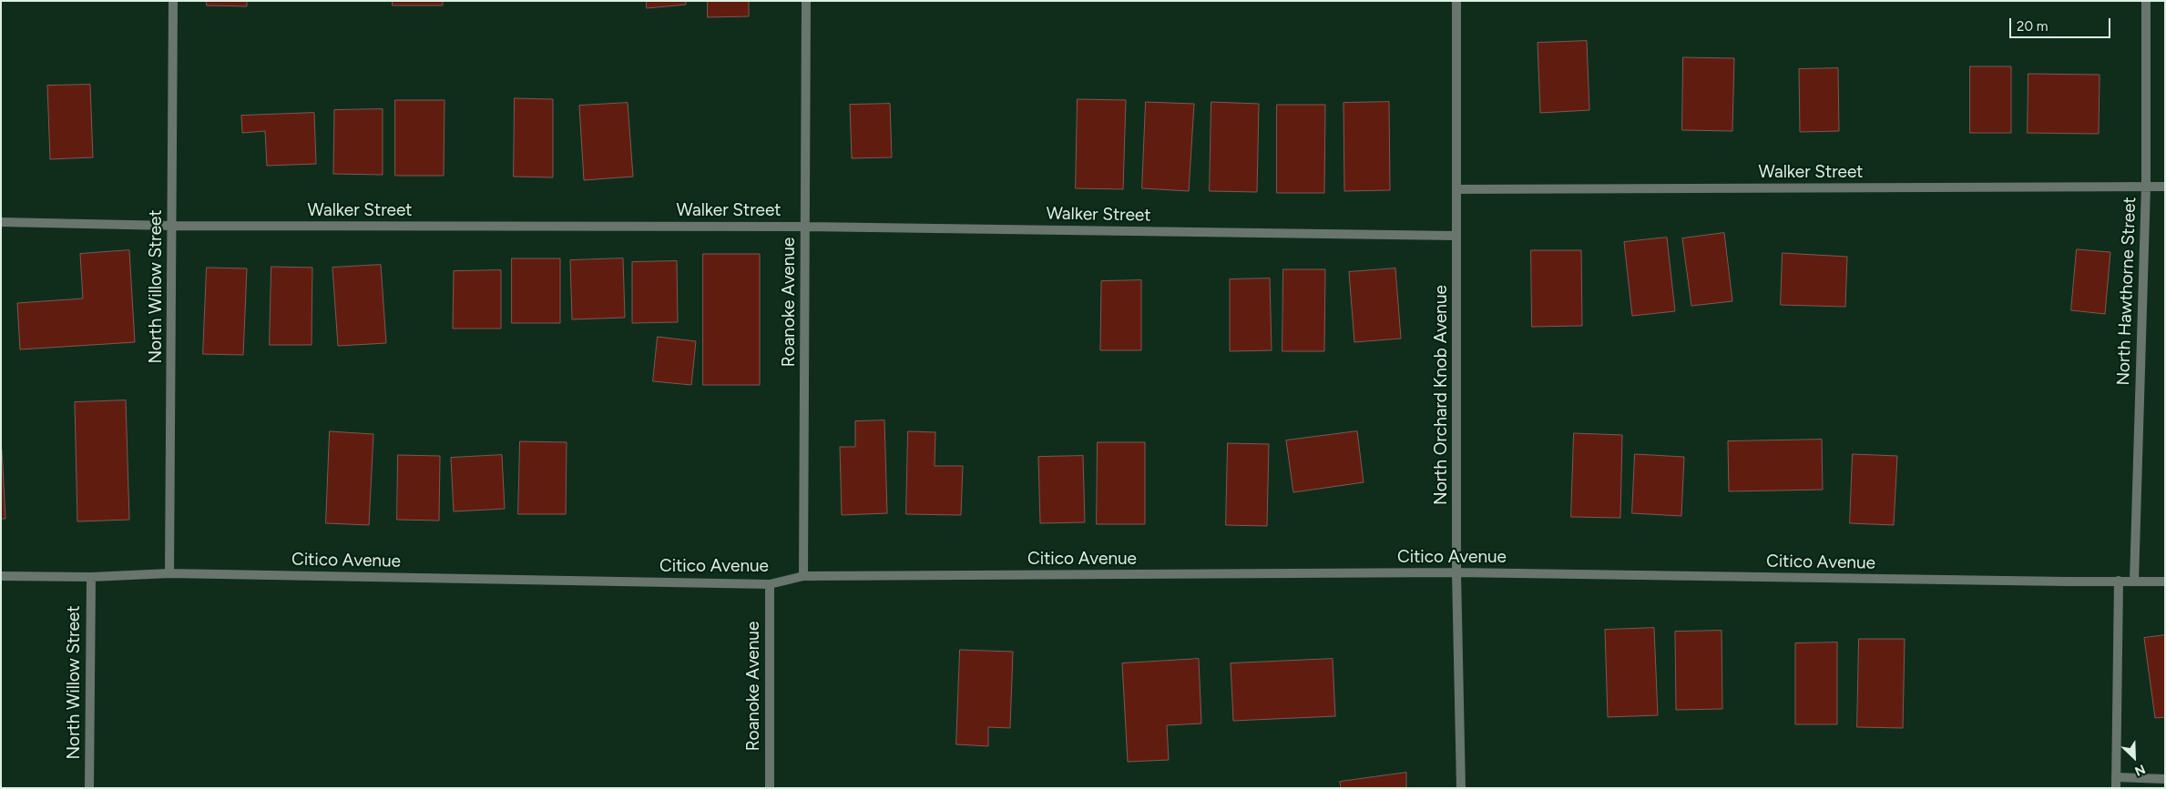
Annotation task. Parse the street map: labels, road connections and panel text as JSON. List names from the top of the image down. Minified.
{"streets":{"street":["Walker Street","North Willow Street","North Hawthorne Street","Roanoke Avenue","North Orchard Knob Avenue","Citico Avenue"]},"crossings":[["Walker Street","North Willow Street"],["Walker Street","North Hawthorne Street"],["Walker Street","Roanoke Avenue"],["Walker Street","North Orchard Knob Avenue"],["North Willow Street","Citico Avenue"],["North Hawthorne Street","Citico Avenue"],["Roanoke Avenue","Citico Avenue"],["North Orchard Knob Avenue","Citico Avenue"]],"scale_bar":"20 m","north":"bottom right"}
